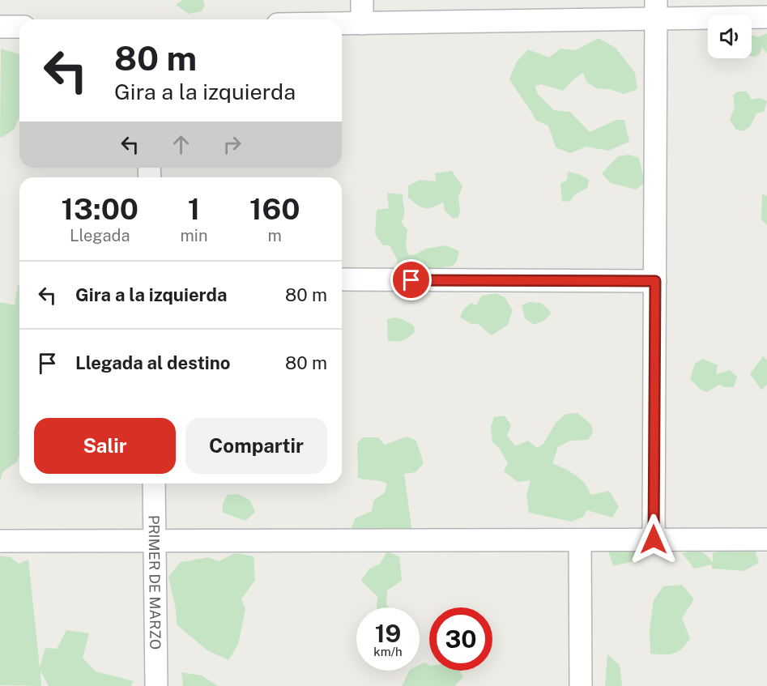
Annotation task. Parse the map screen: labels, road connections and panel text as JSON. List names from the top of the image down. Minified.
{"streets":{"street":["PRIMER DE MARZO"]},"page":{"turn":["80 m","Gira a la izquierda"],"eta":["13:00","Llegada","1","min","160","m"],"list":[{"name":"Gira a la izquierda","value":"80 m"},{"name":"Llegada al destino","value":"80 m"}],"buttons":["Salir","Compartir"],"speed":"19 km/h","limit":"30"}}
